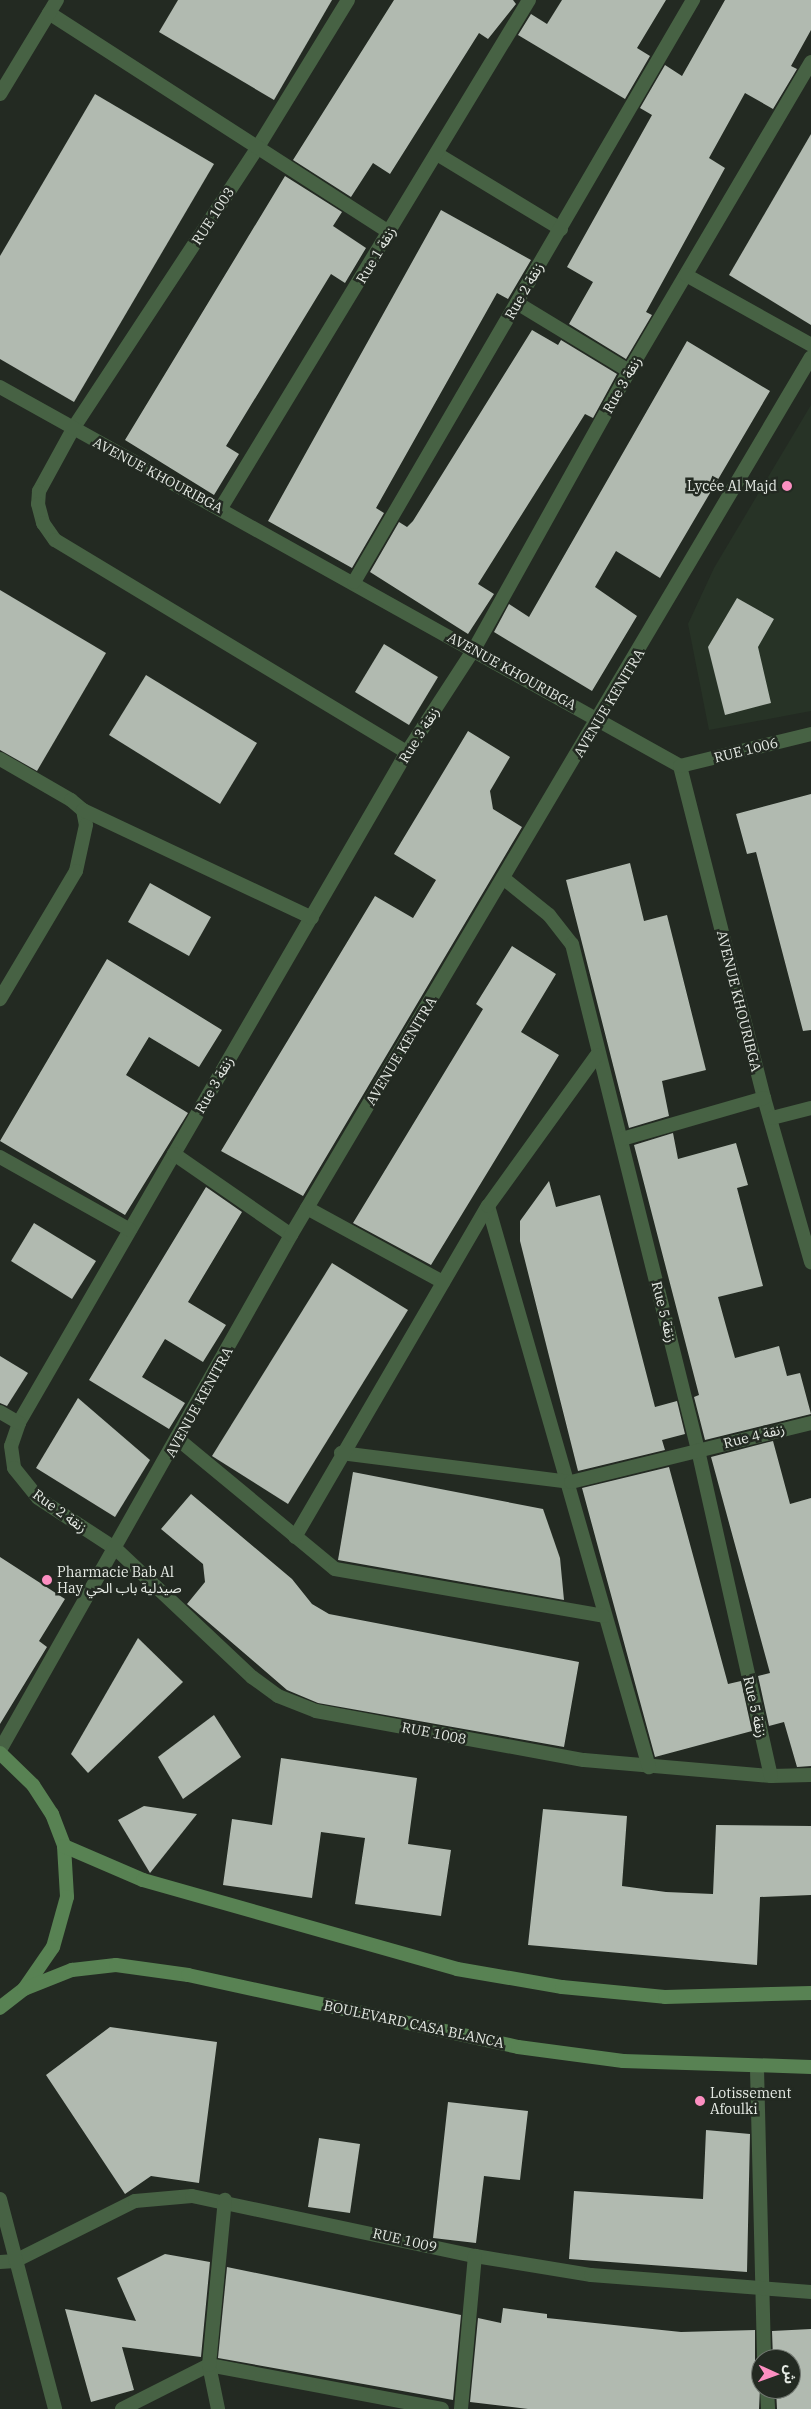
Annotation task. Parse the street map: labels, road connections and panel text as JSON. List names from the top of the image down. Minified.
{"streets":{"main road":["BOULEVARD CASA BLANCA"],"street":["RUE 1003","Rue 1 زنقة","Rue 2 زنقة","Rue 3 زنقة","AVENUE KHOURIBGA","AVENUE KENITRA","RUE 1006","Rue 5 زنقة","Rue 4 زنقة","RUE 1008","RUE 1009"]},"crossings":[["RUE 1003","Rue 3 زنقة"],["RUE 1003","AVENUE KHOURIBGA"],["Rue 1 زنقة","AVENUE KHOURIBGA"],["Rue 2 زنقة","Rue 3 زنقة"],["Rue 2 زنقة","AVENUE KHOURIBGA"],["Rue 2 زنقة","AVENUE KENITRA"],["Rue 2 زنقة","RUE 1008"],["Rue 3 زنقة","AVENUE KHOURIBGA"],["AVENUE KHOURIBGA","AVENUE KENITRA"],["AVENUE KHOURIBGA","RUE 1006"],["AVENUE KENITRA","Rue 5 زنقة"],["AVENUE KENITRA","RUE 1008"],["Rue 5 زنقة","Rue 4 زنقة"],["Rue 5 زنقة","RUE 1008"]],"places":["Lycée Al Majd","Pharmacie Bab Al Hay صيدلية باب الحي","Lotissement Afoulki"],"north":"right"}
